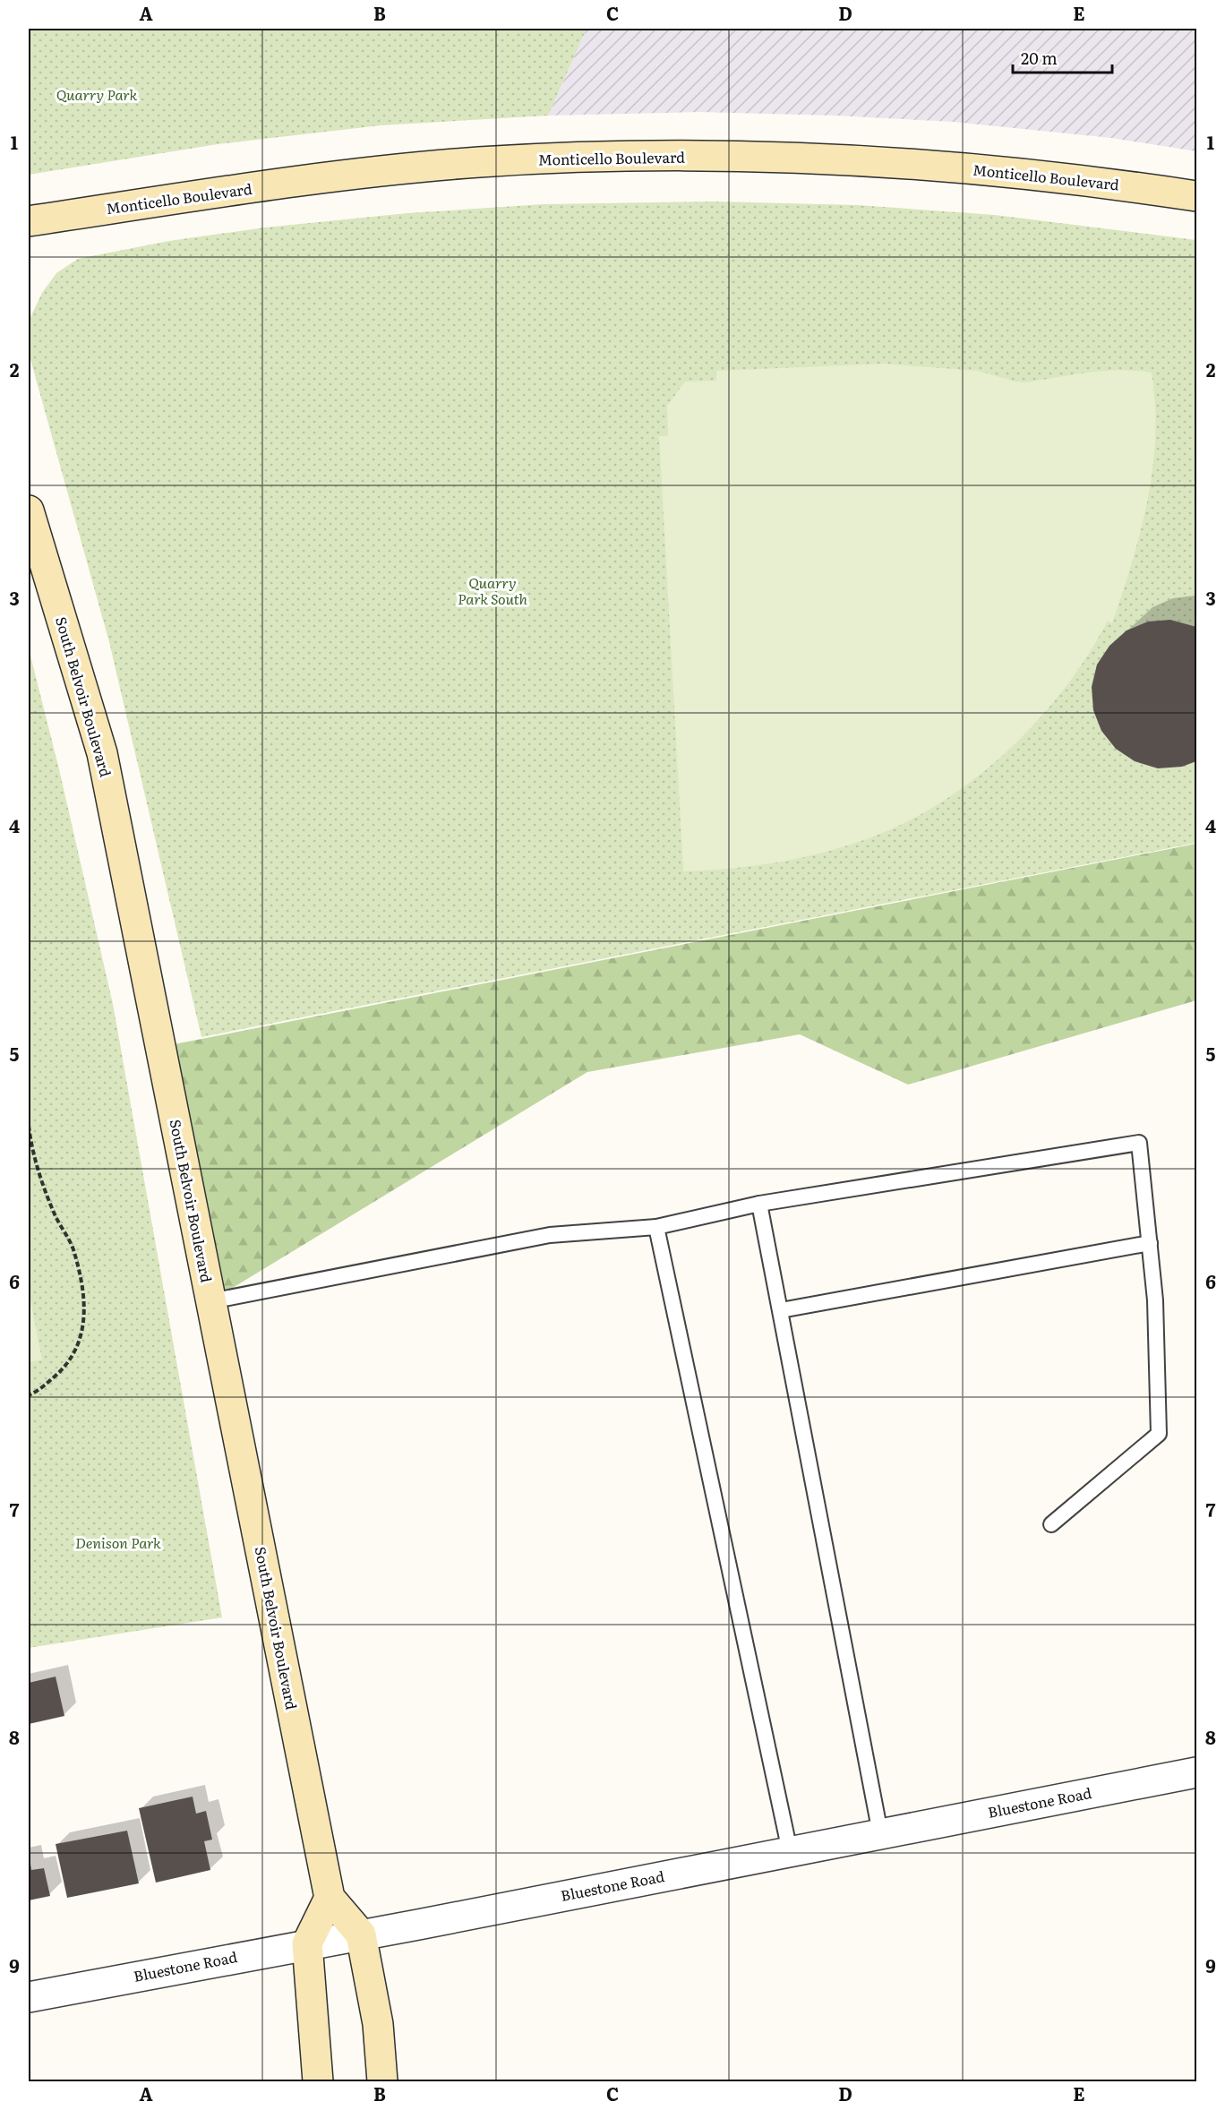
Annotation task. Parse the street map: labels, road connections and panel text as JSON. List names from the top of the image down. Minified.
{"streets":{"street":["Monticello Boulevard","South Belvoir Boulevard","Bluestone Road"]},"crossings":[["South Belvoir Boulevard","Bluestone Road"]],"parks":["Quarry Park","Quarry Park South","Denison Park"],"scale_bar":"20 m","grid":{"columns":["A","B","C","D","E"],"rows":["1","2","3","4","5","6","7","8","9"]}}
